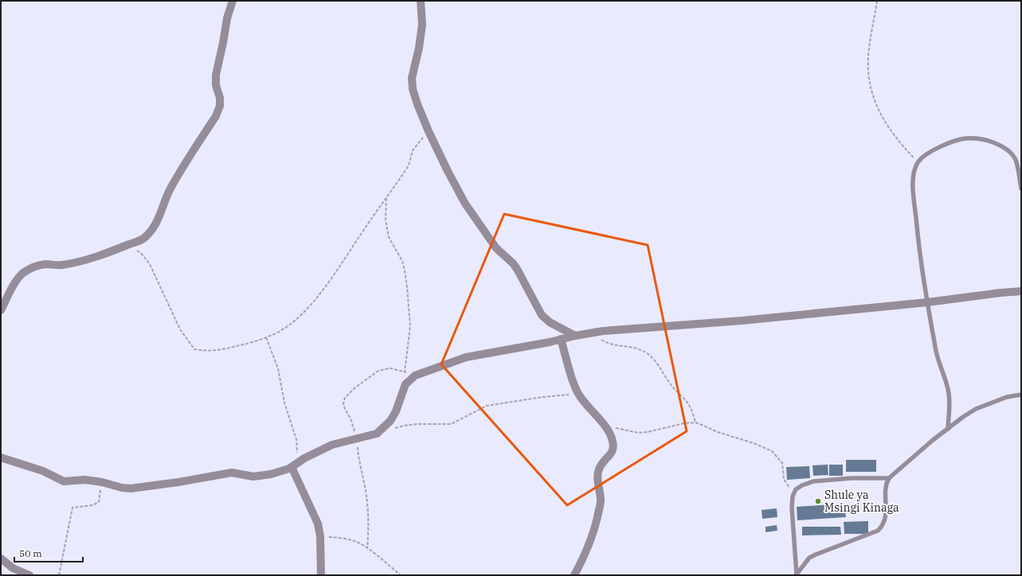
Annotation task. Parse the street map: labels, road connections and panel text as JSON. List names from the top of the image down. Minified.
{"places":["Shule ya Msingi Kinaga"],"scale_bar":"50 m"}
